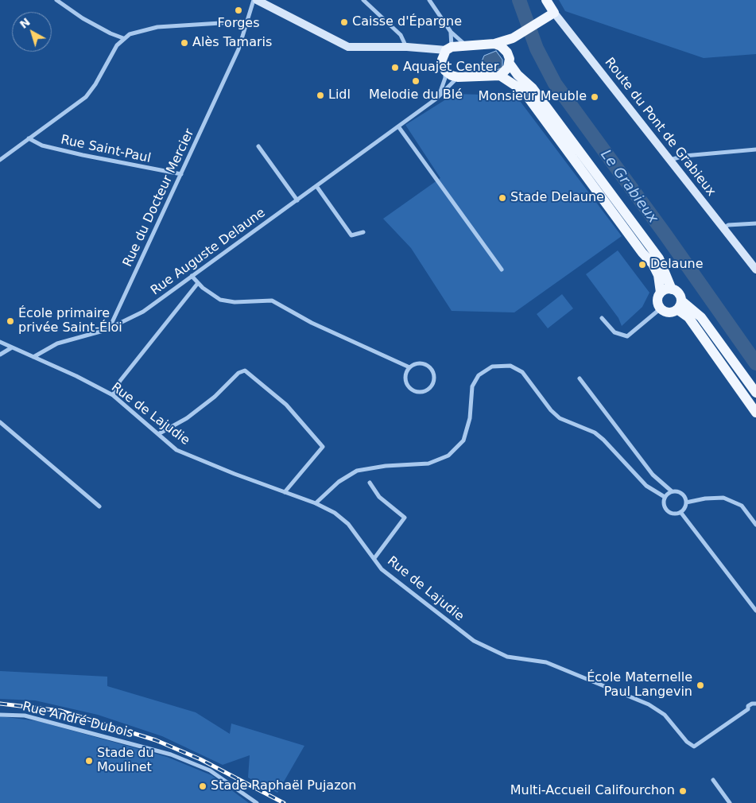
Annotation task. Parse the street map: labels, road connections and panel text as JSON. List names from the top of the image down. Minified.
{"streets":{"main road":["Route du Pont de Grabieux"],"street":["Rue Saint-Paul","Rue du Docteur Mercier","Rue Auguste Delaune","Rue de Lajudie","Rue André Dubois"]},"crossings":[["Rue Saint-Paul","Rue du Docteur Mercier"],["Rue du Docteur Mercier","Rue Auguste Delaune"],["Rue Auguste Delaune","Rue de Lajudie"]],"water":["Le Grabieux"],"places":["Forges","Caisse d'Épargne","Alès Tamaris","Aquajet Center","Melodie du Blé","Lidl","Monsieur Meuble","Stade Delaune","Delaune","École primaire privée Saint-Éloi","École Maternelle Paul Langevin","Stade du Moulinet","Stade Raphaël Pujazon","Multi-Accueil Califourchon"],"north":"top left"}
